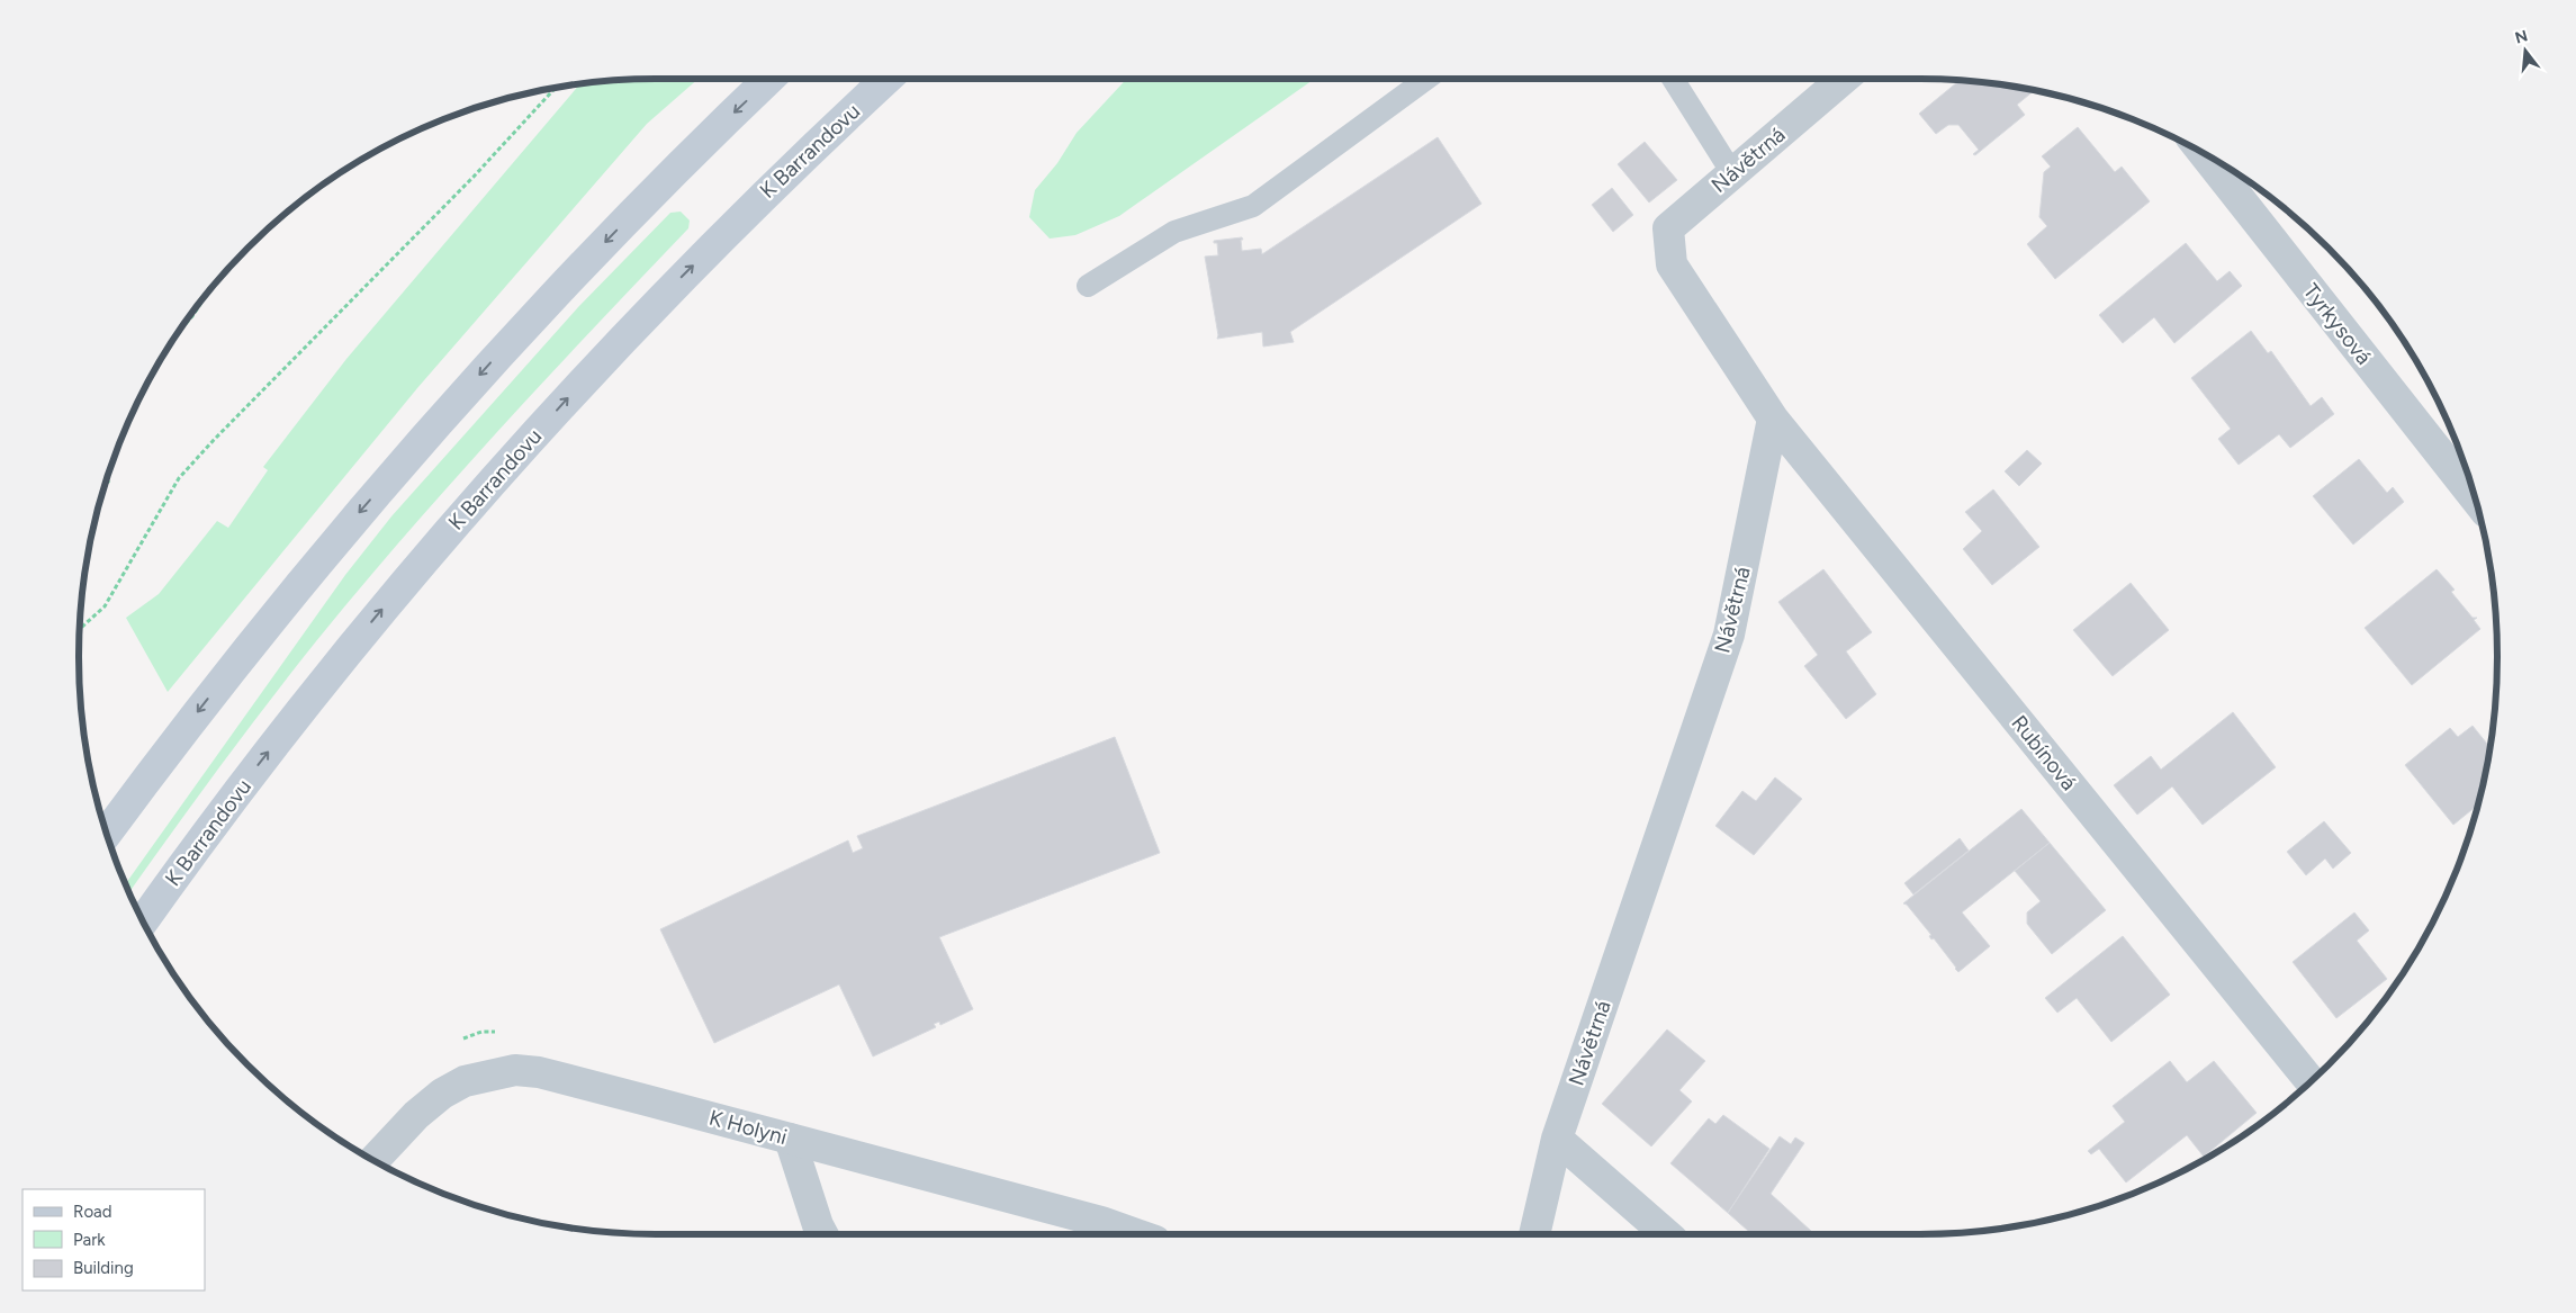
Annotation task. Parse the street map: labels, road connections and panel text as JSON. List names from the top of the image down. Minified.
{"streets":{"main road":["K Barrandovu"],"street":["Návětrná","Tyrkysová","Rubínová","K Holyni"]},"crossings":[["Návětrná","Rubínová"]],"legend":["Road","Park","Building"],"north":"top"}
